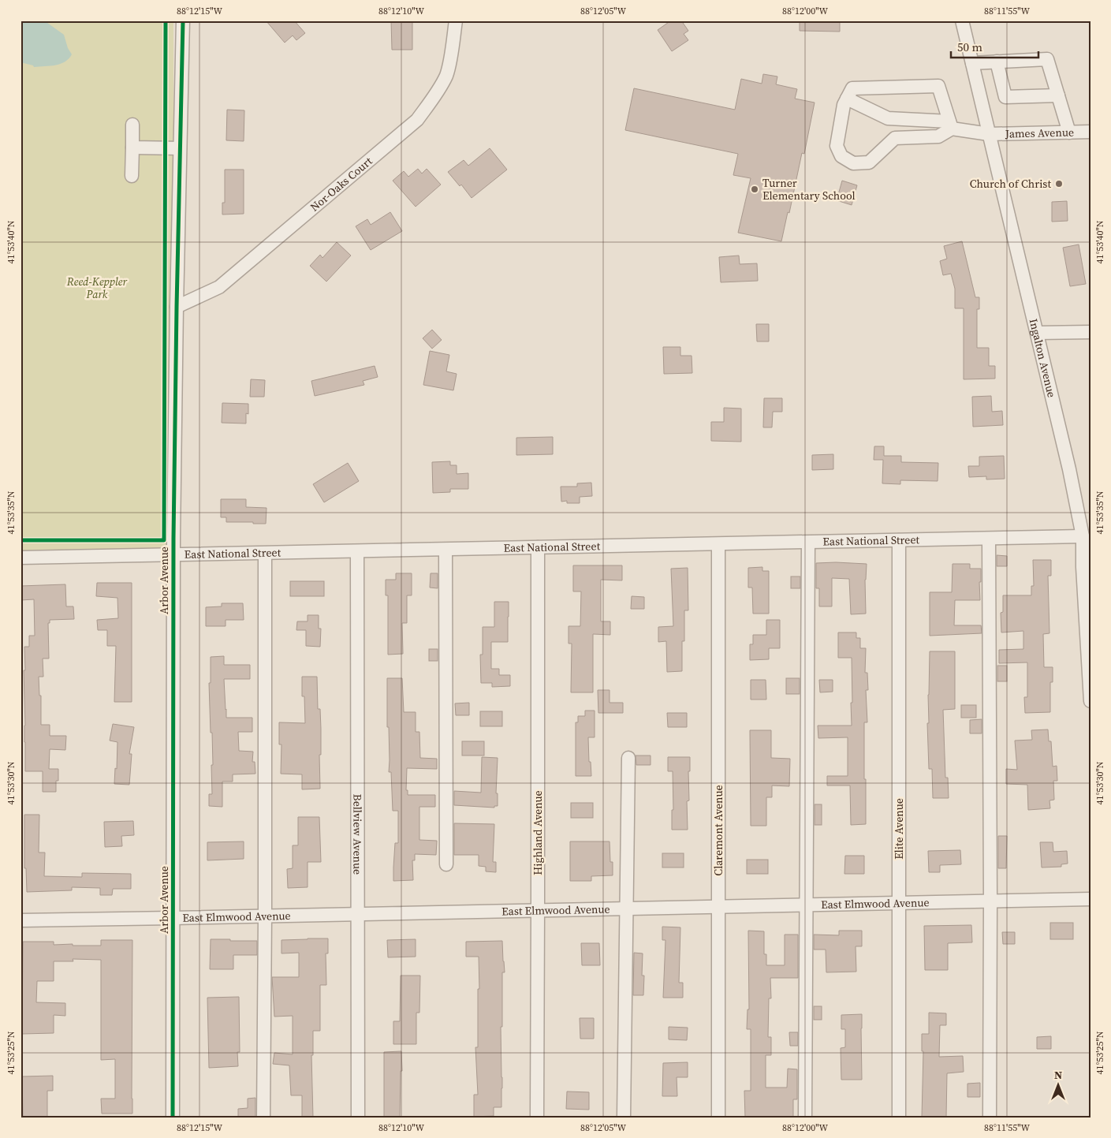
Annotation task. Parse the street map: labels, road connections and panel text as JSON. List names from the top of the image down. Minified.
{"streets":{"street":["James Avenue","Nor-Oaks Court","Ingalton Avenue","East National Street","Arbor Avenue","Elite Avenue","Claremont Avenue","Highland Avenue","Bellview Avenue","East Elmwood Avenue"]},"crossings":[["James Avenue","Ingalton Avenue"],["Nor-Oaks Court","Arbor Avenue"],["Ingalton Avenue","East National Street"],["East National Street","Arbor Avenue"],["East National Street","Elite Avenue"],["East National Street","Claremont Avenue"],["East National Street","Highland Avenue"],["East National Street","Bellview Avenue"],["Arbor Avenue","East Elmwood Avenue"],["Elite Avenue","East Elmwood Avenue"],["Claremont Avenue","East Elmwood Avenue"],["Highland Avenue","East Elmwood Avenue"],["Bellview Avenue","East Elmwood Avenue"]],"parks":["Reed-Keppler Park"],"places":["Church of Christ","Turner Elementary School"],"scale_bar":"50 m","north":"top","coordinates":["88°12'15\"W","88°12'10\"W","88°12'05\"W","88°12'00\"W","88°11'55\"W","41°53'40\"N","41°53'35\"N","41°53'30\"N","41°53'25\"N"]}
